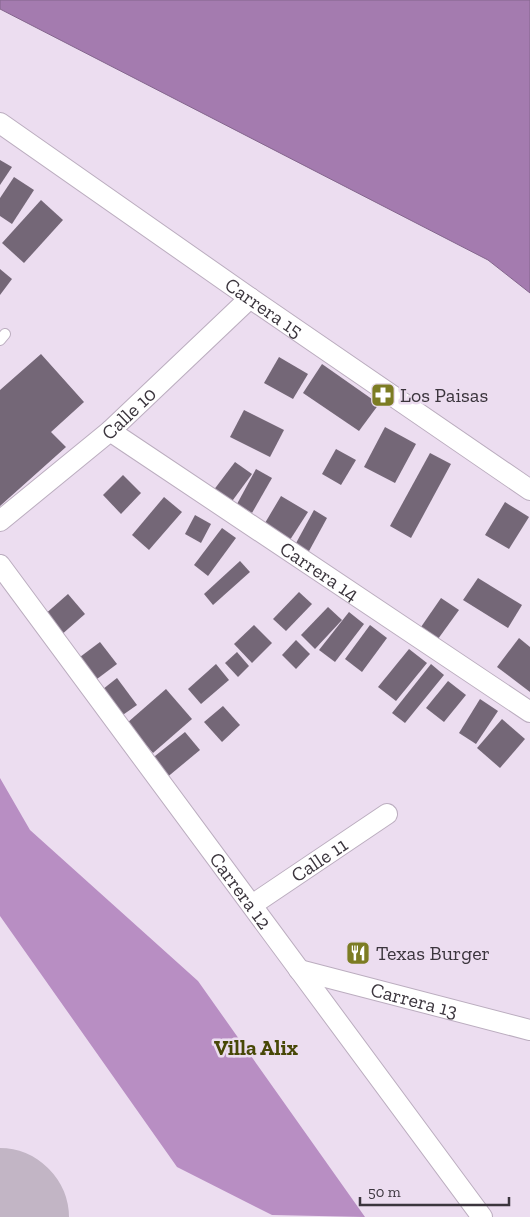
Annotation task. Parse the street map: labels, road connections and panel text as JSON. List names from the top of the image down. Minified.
{"streets":{"street":["Carrera 15","Calle 10","Carrera 14","Calle 11","Carrera 12","Carrera 13"]},"crossings":[["Carrera 15","Calle 10"],["Calle 10","Carrera 14"],["Calle 11","Carrera 12"],["Carrera 12","Carrera 13"]],"districts":["Villa Alix"],"places":{"pharmacy":["Los Paisas"],"restaurant":["Texas Burger"]},"scale_bar":"50 m"}
